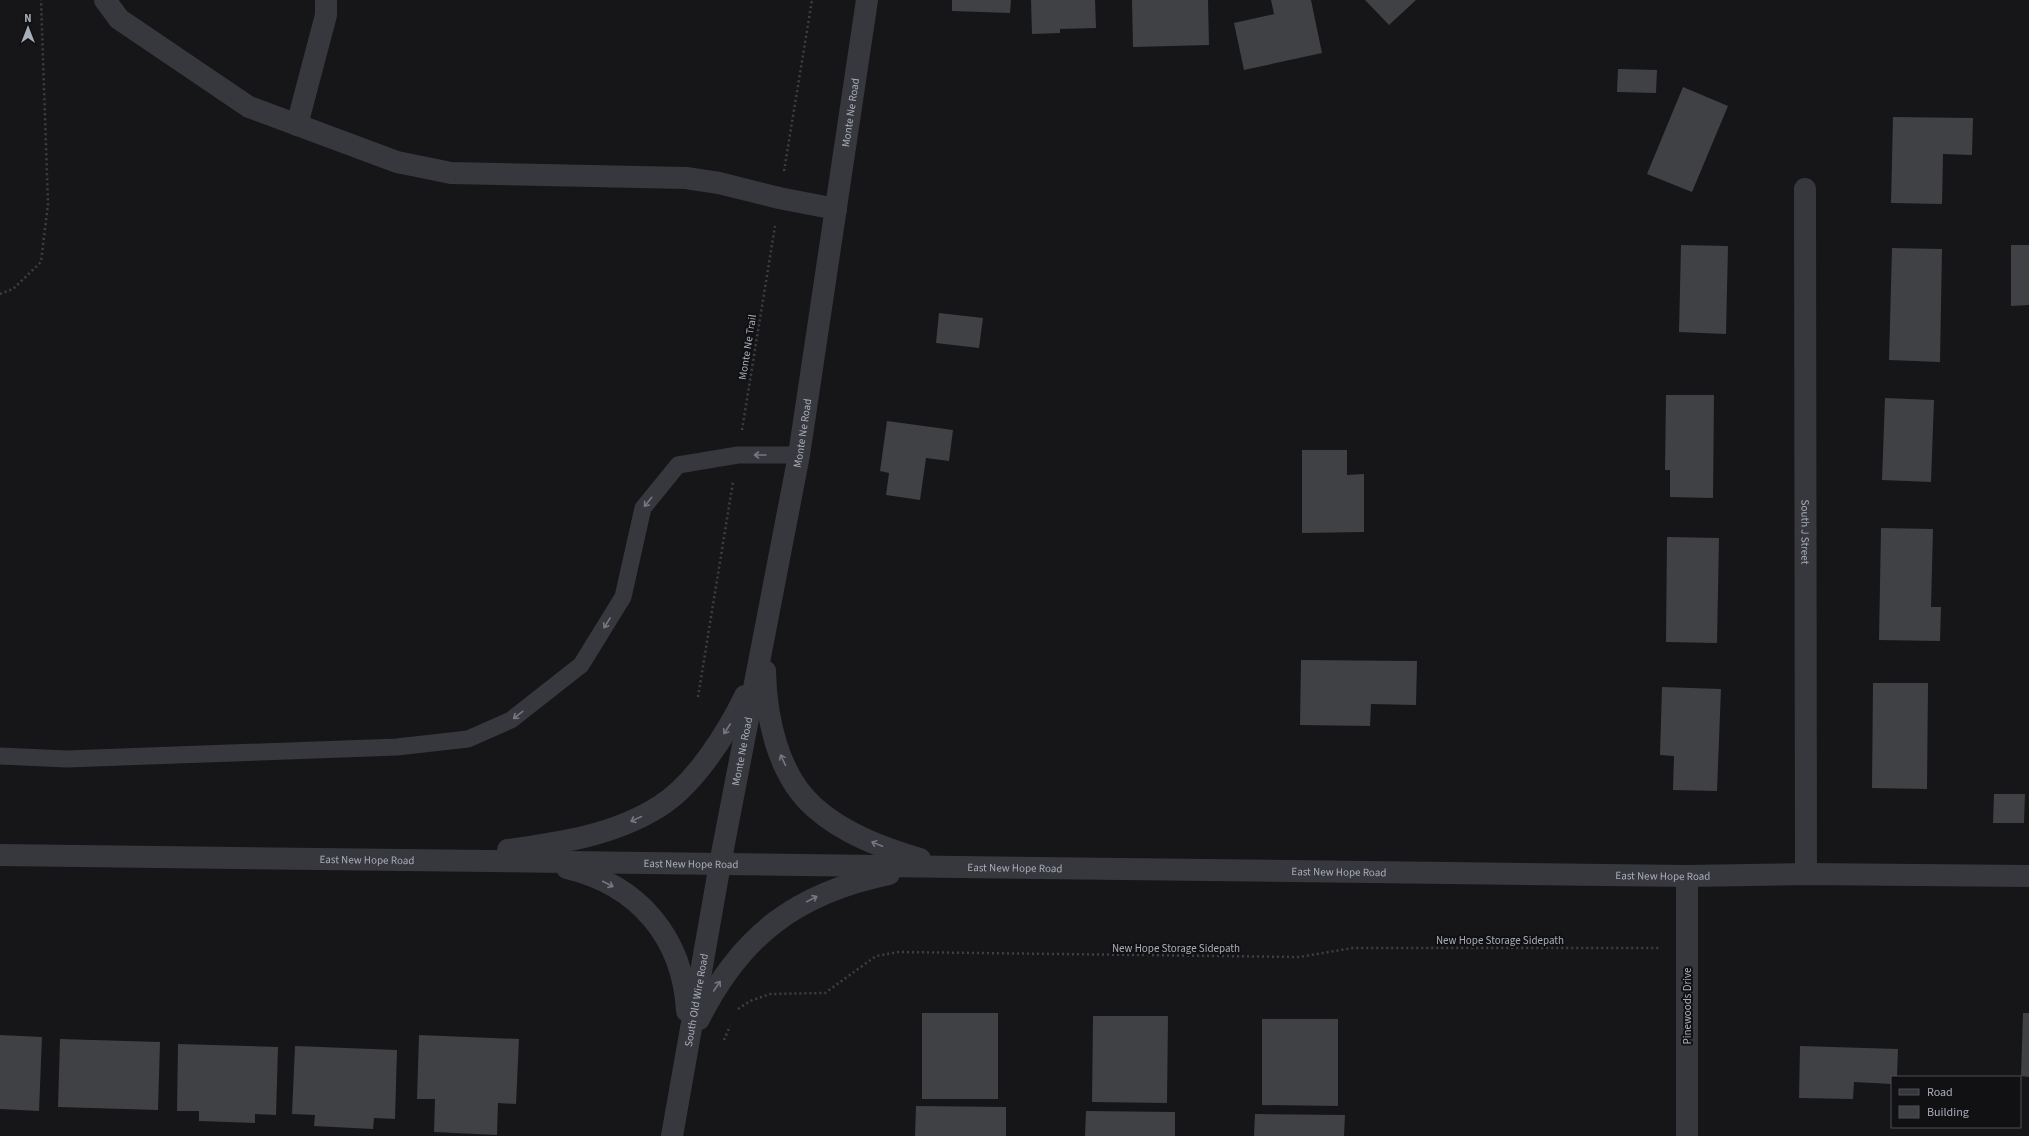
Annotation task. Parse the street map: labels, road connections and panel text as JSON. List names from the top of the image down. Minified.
{"streets":{"street":["Monte Ne Road","South J Street","East New Hope Road","South Old Wire Road","Pinewoods Drive"],"path":["Monte Ne Trail","New Hope Storage Sidepath"]},"crossings":[["Monte Ne Road","East New Hope Road"],["Monte Ne Road","South Old Wire Road"],["South J Street","East New Hope Road"],["East New Hope Road","South Old Wire Road"],["East New Hope Road","Pinewoods Drive"]],"legend":["Road","Building"],"north":"top"}
